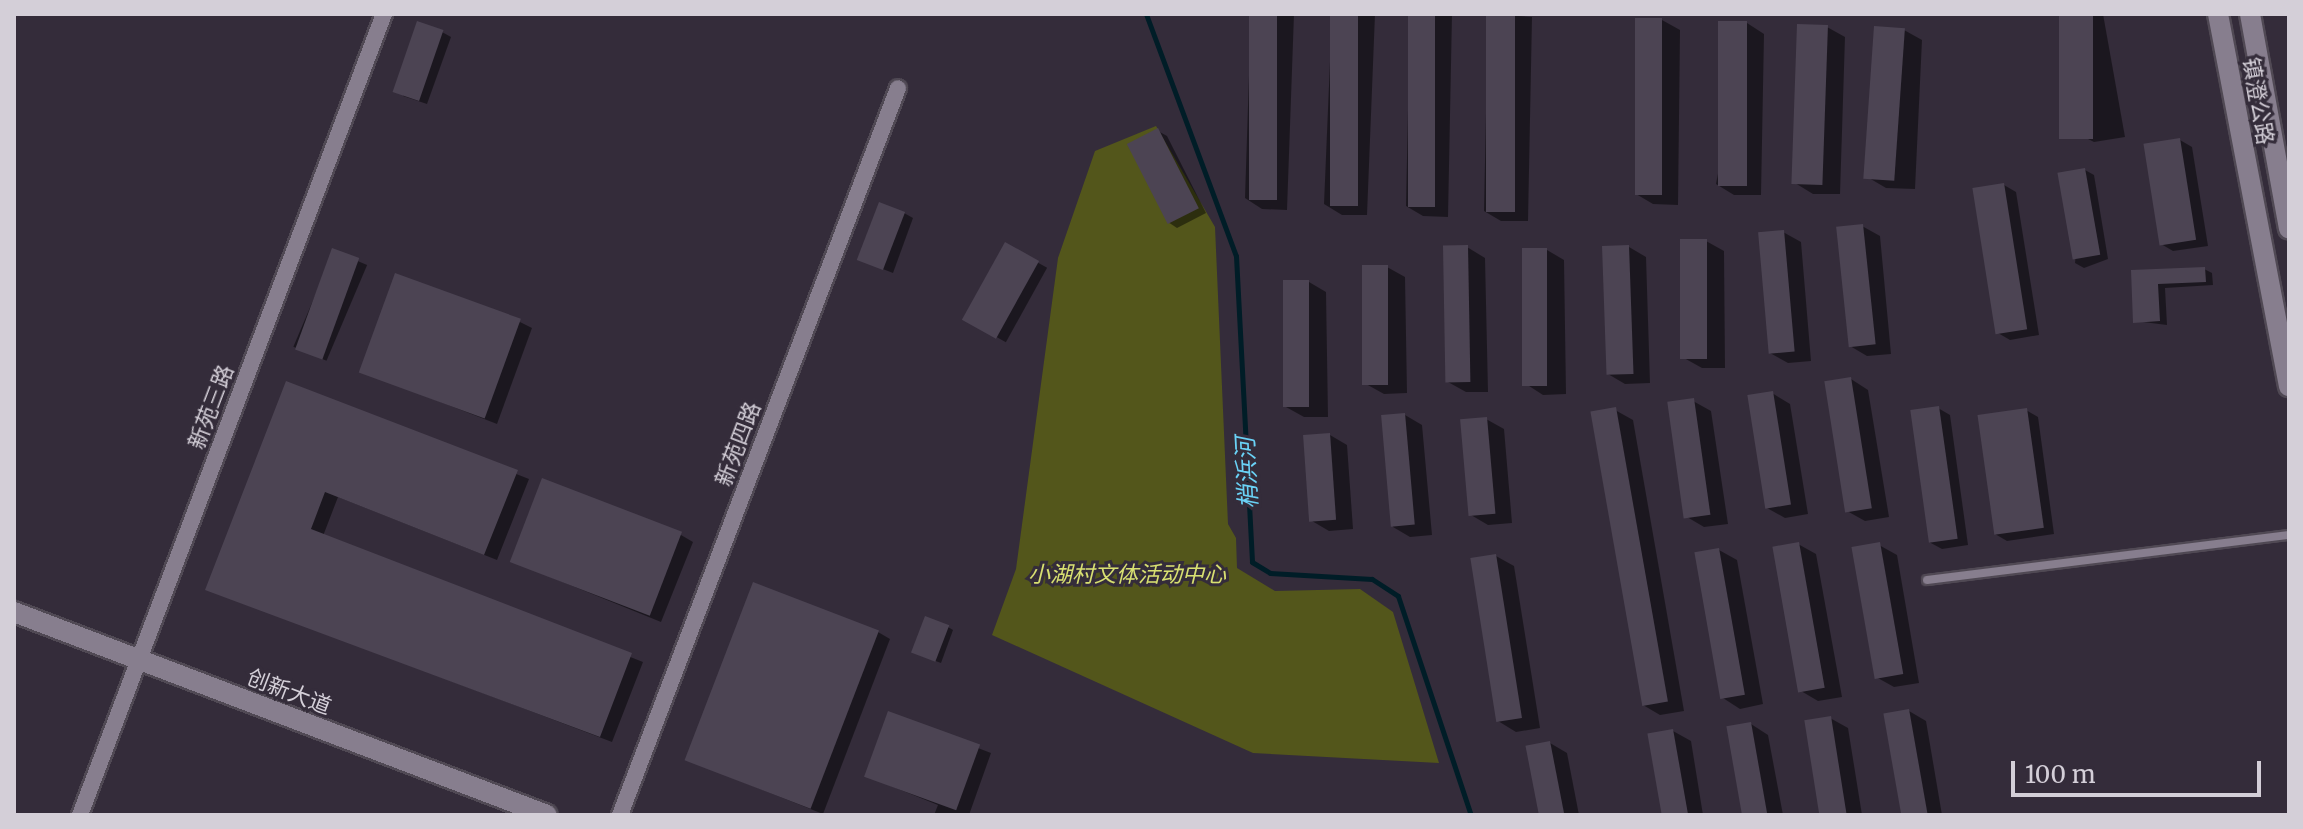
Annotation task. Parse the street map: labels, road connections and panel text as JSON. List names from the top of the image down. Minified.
{"streets":{"main road":["镇澄公路","创新大道"],"street":["新苑三路","新苑四路"]},"crossings":[["新苑三路","创新大道"]],"water":["梢浜河"],"parks":["小湖村文体活动中心"],"scale_bar":"100 m"}
